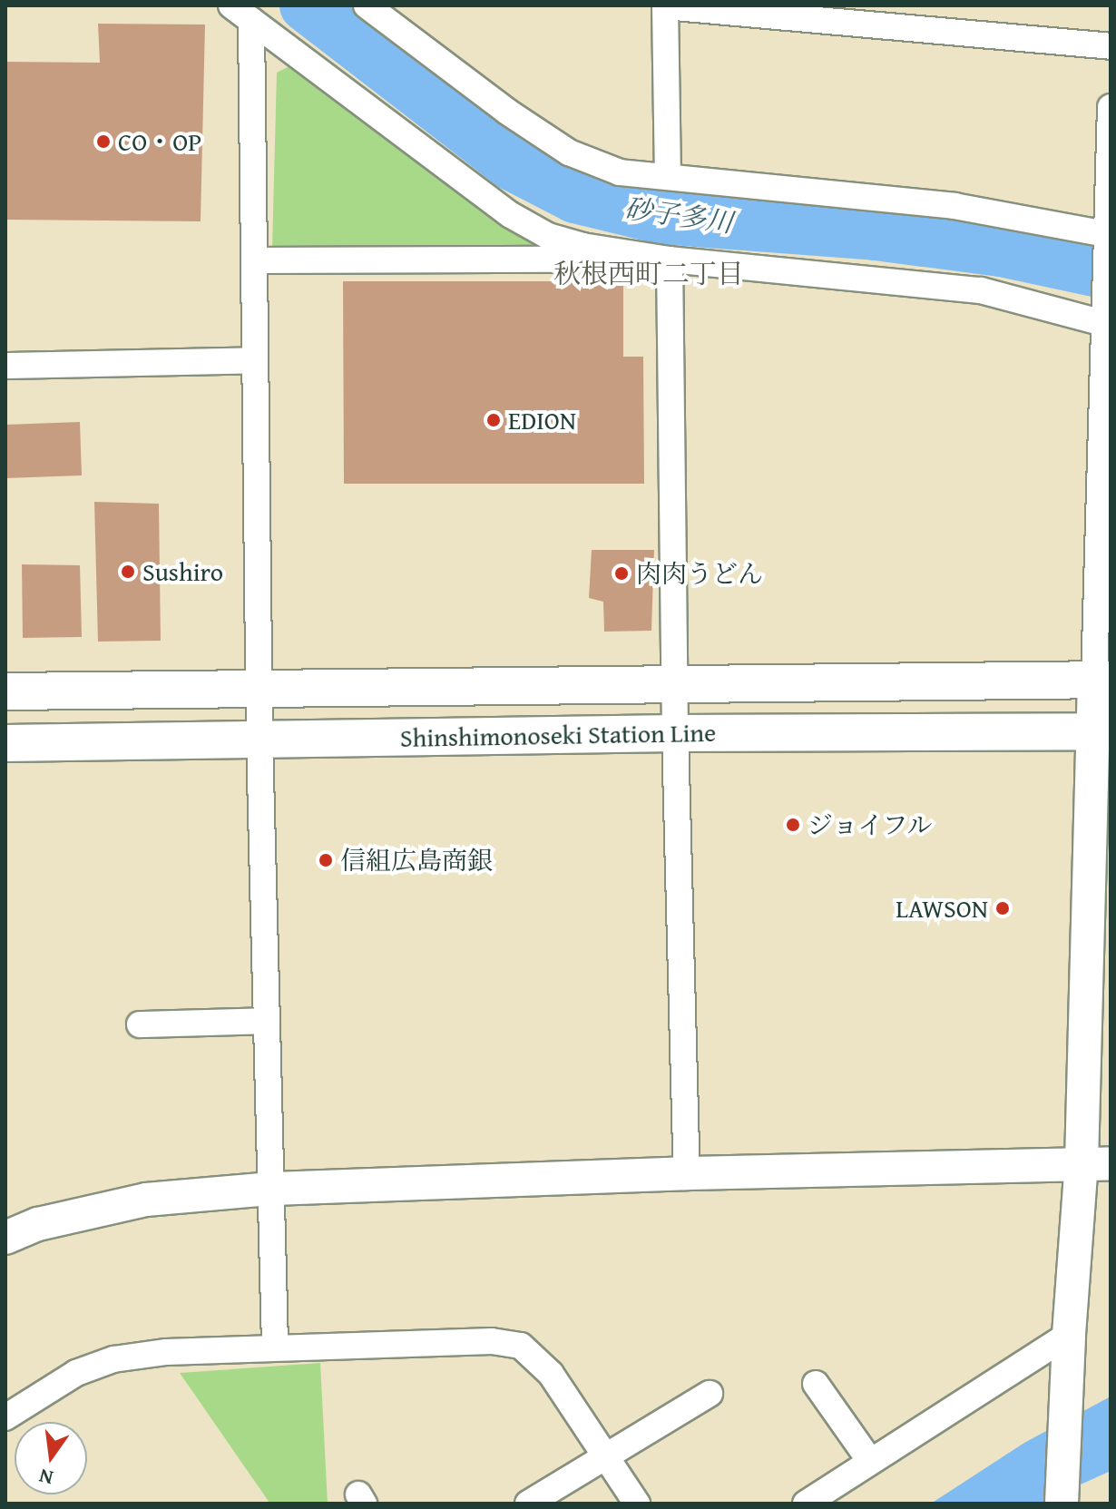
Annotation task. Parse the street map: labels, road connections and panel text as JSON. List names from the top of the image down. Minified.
{"streets":{"main road":["Shinshimonoseki Station Line"]},"districts":["秋根西町二丁目"],"water":["砂子多川"],"places":["CO・OP","EDION","Sushiro","肉肉うどん","ジョイフル","信組広島商銀","LAWSON"],"north":"bottom"}
